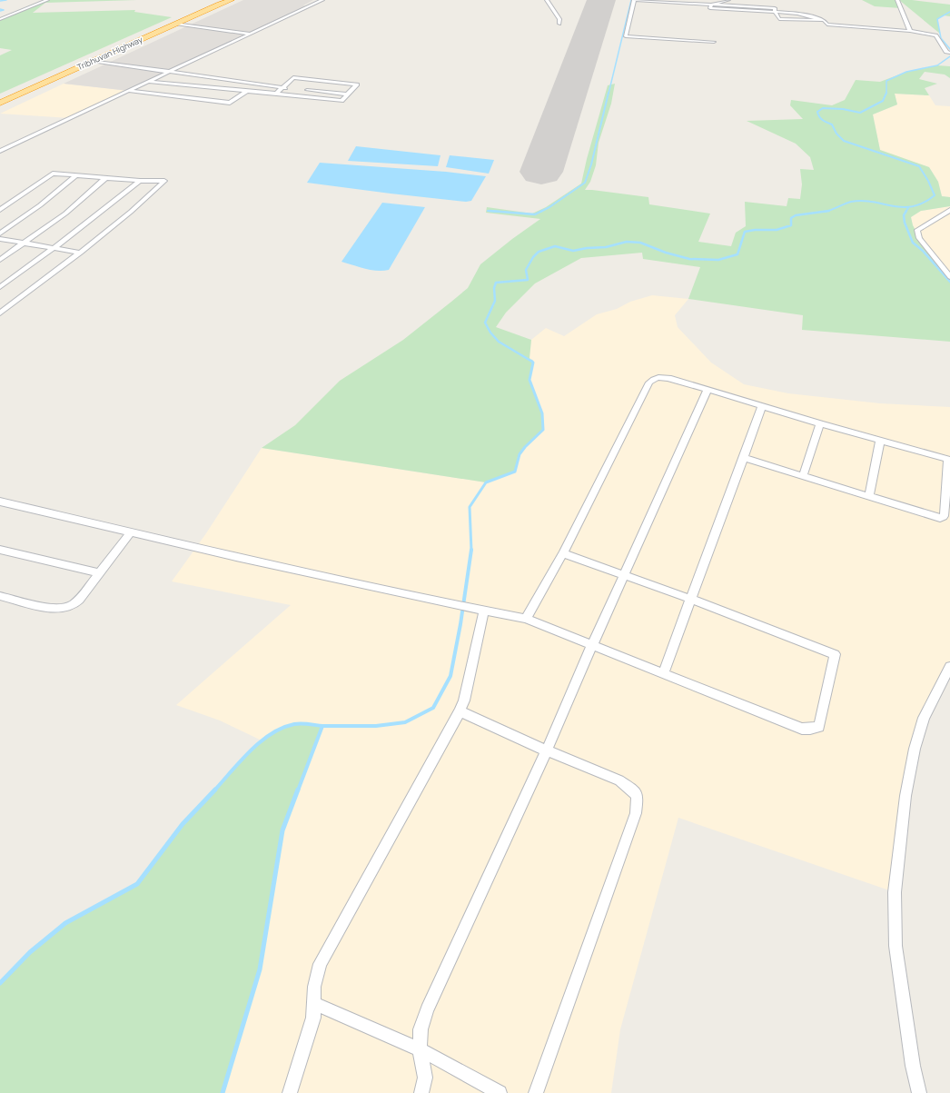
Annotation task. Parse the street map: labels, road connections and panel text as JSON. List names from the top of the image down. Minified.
{"streets":{"highway":["Tribhuvan Highway"]}}
